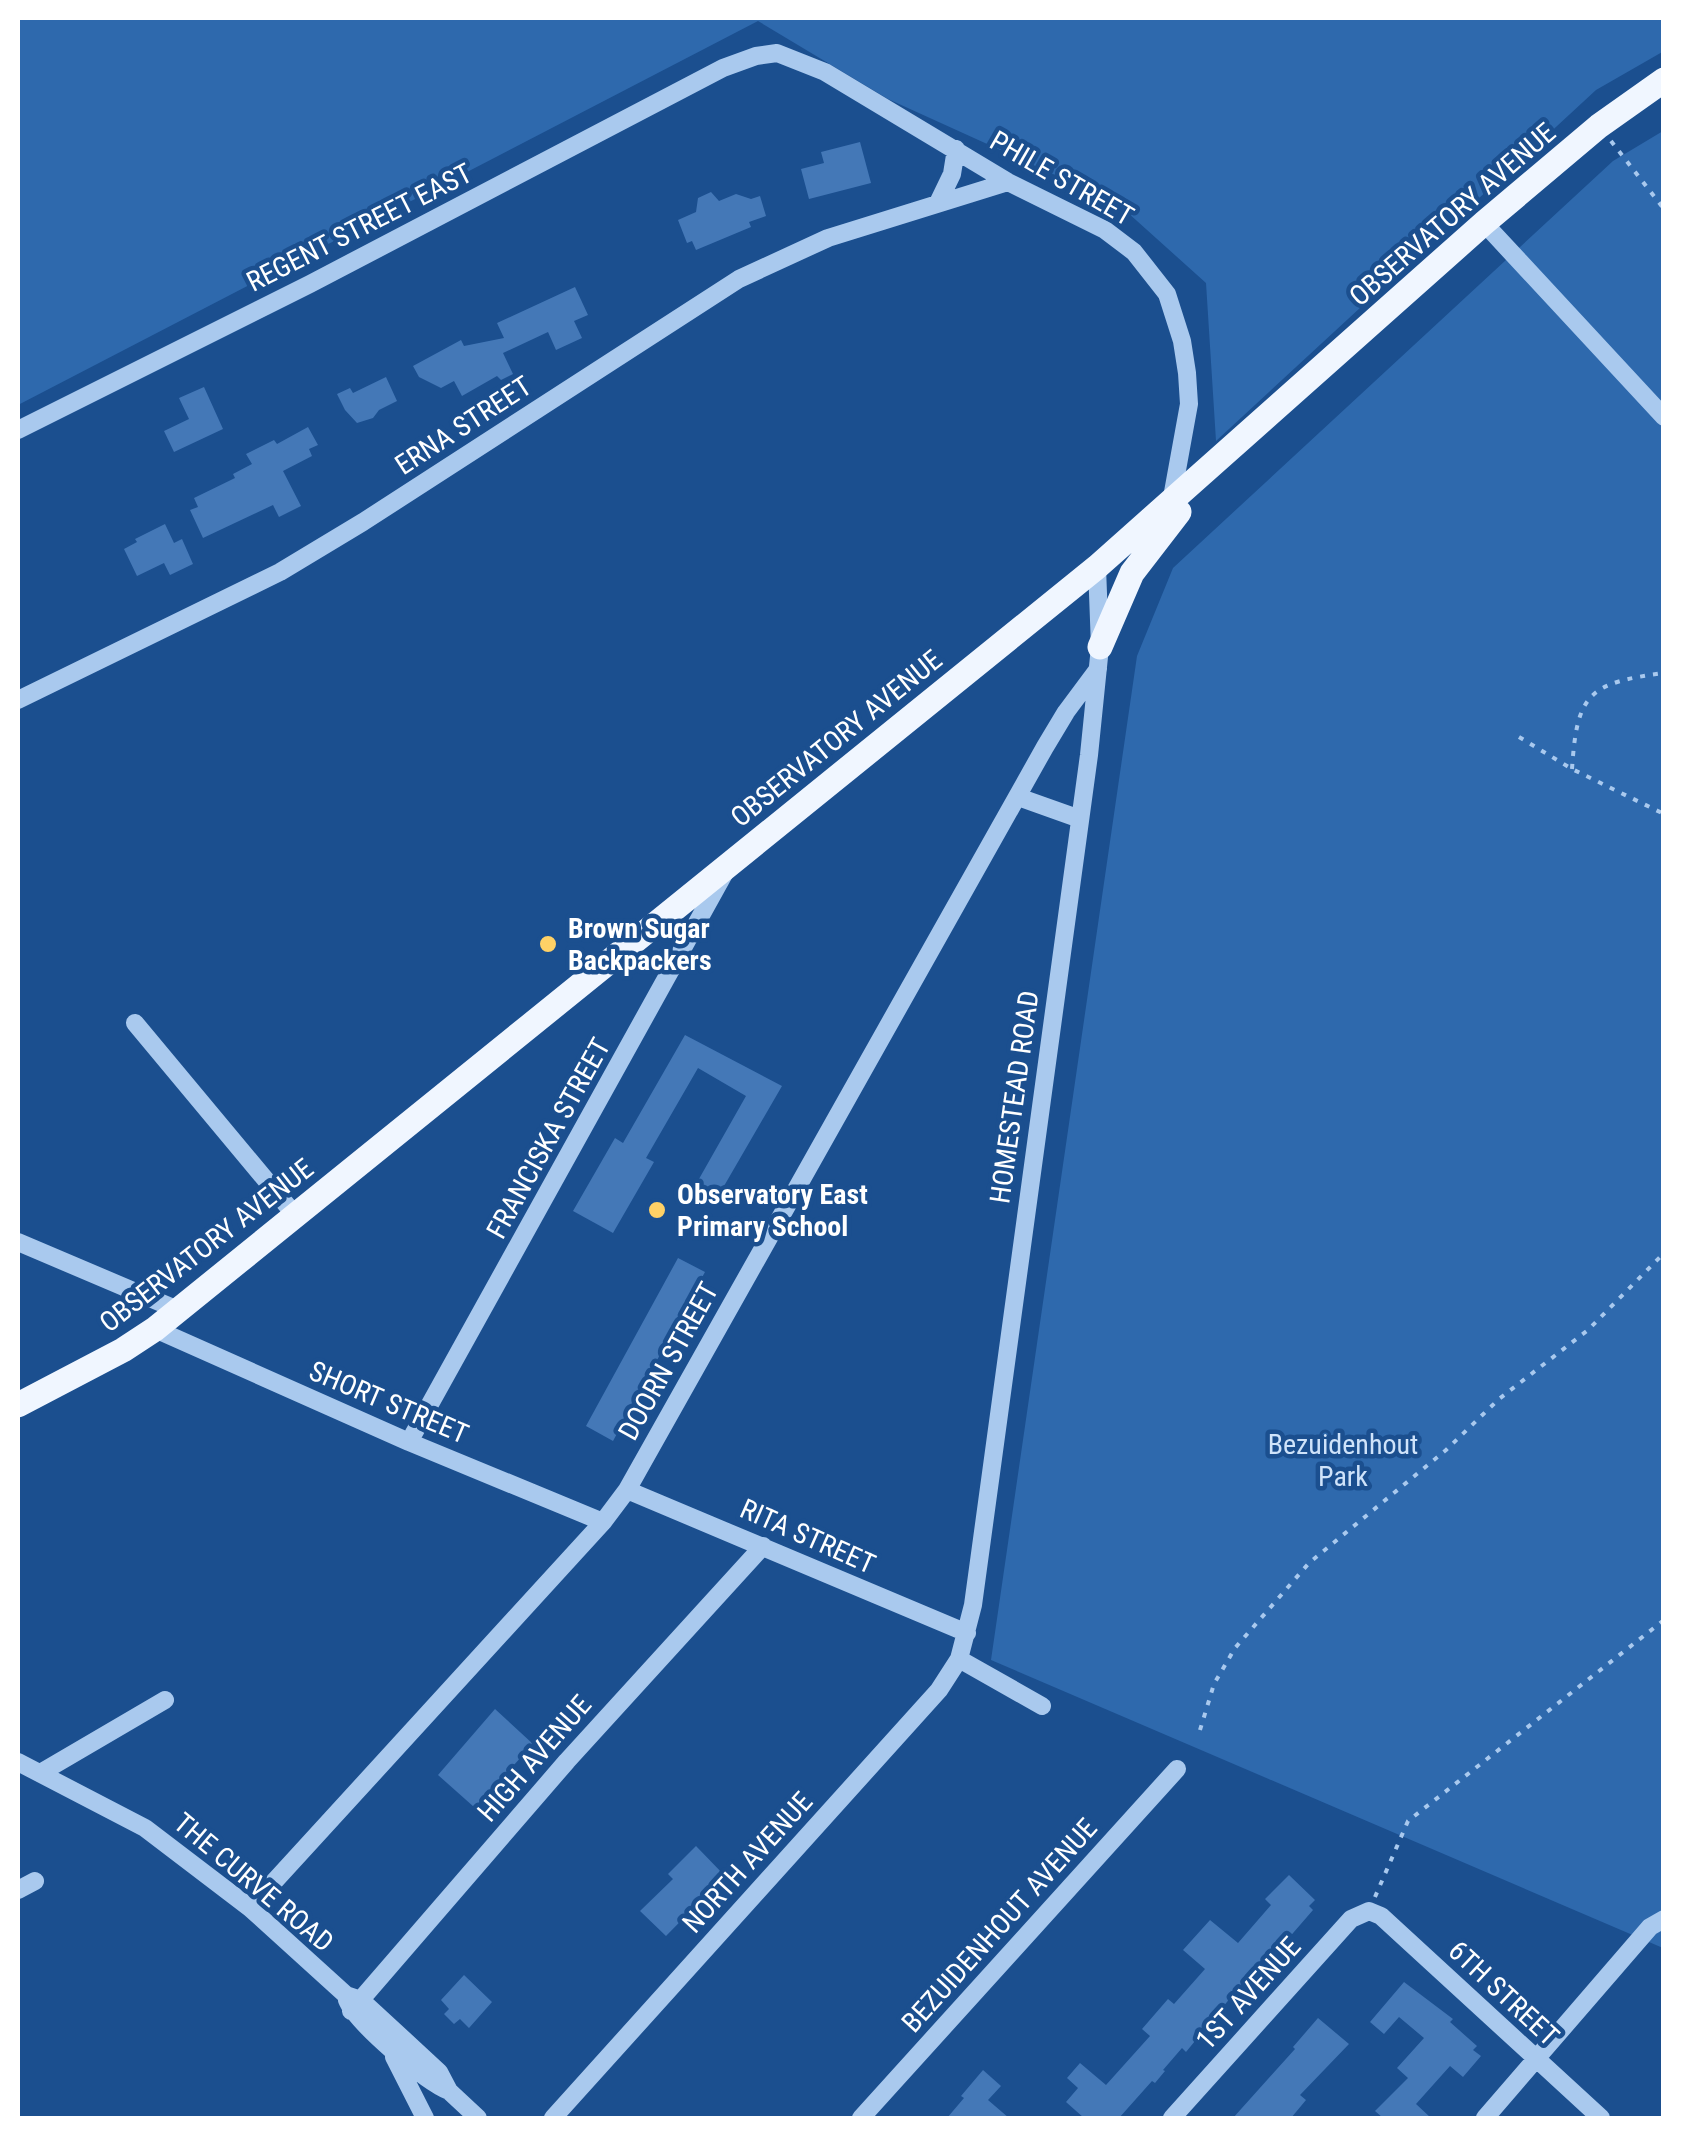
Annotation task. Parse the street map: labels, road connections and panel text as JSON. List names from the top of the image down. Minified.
{"streets":{"main road":["OBSERVATORY AVENUE"],"street":["PHILE STREET","REGENT STREET EAST","ERNA STREET","HOMESTEAD ROAD","FRANCISKA STREET","DOORN STREET","SHORT STREET","RITA STREET","HIGH AVENUE","NORTH AVENUE","THE CURVE ROAD","BEZUIDENHOUT AVENUE","1ST AVENUE","6TH STREET"]},"crossings":[["PHILE STREET","OBSERVATORY AVENUE"],["PHILE STREET","REGENT STREET EAST"],["PHILE STREET","ERNA STREET"],["OBSERVATORY AVENUE","HOMESTEAD ROAD"],["OBSERVATORY AVENUE","FRANCISKA STREET"],["OBSERVATORY AVENUE","SHORT STREET"],["HOMESTEAD ROAD","DOORN STREET"],["HOMESTEAD ROAD","RITA STREET"],["HOMESTEAD ROAD","NORTH AVENUE"],["FRANCISKA STREET","SHORT STREET"],["DOORN STREET","SHORT STREET"],["DOORN STREET","RITA STREET"],["DOORN STREET","THE CURVE ROAD"],["RITA STREET","HIGH AVENUE"],["RITA STREET","NORTH AVENUE"],["HIGH AVENUE","THE CURVE ROAD"],["1ST AVENUE","6TH STREET"]],"parks":["Bezuidenhout Park"],"places":["Brown Sugar Backpackers","Observatory East Primary School"]}
